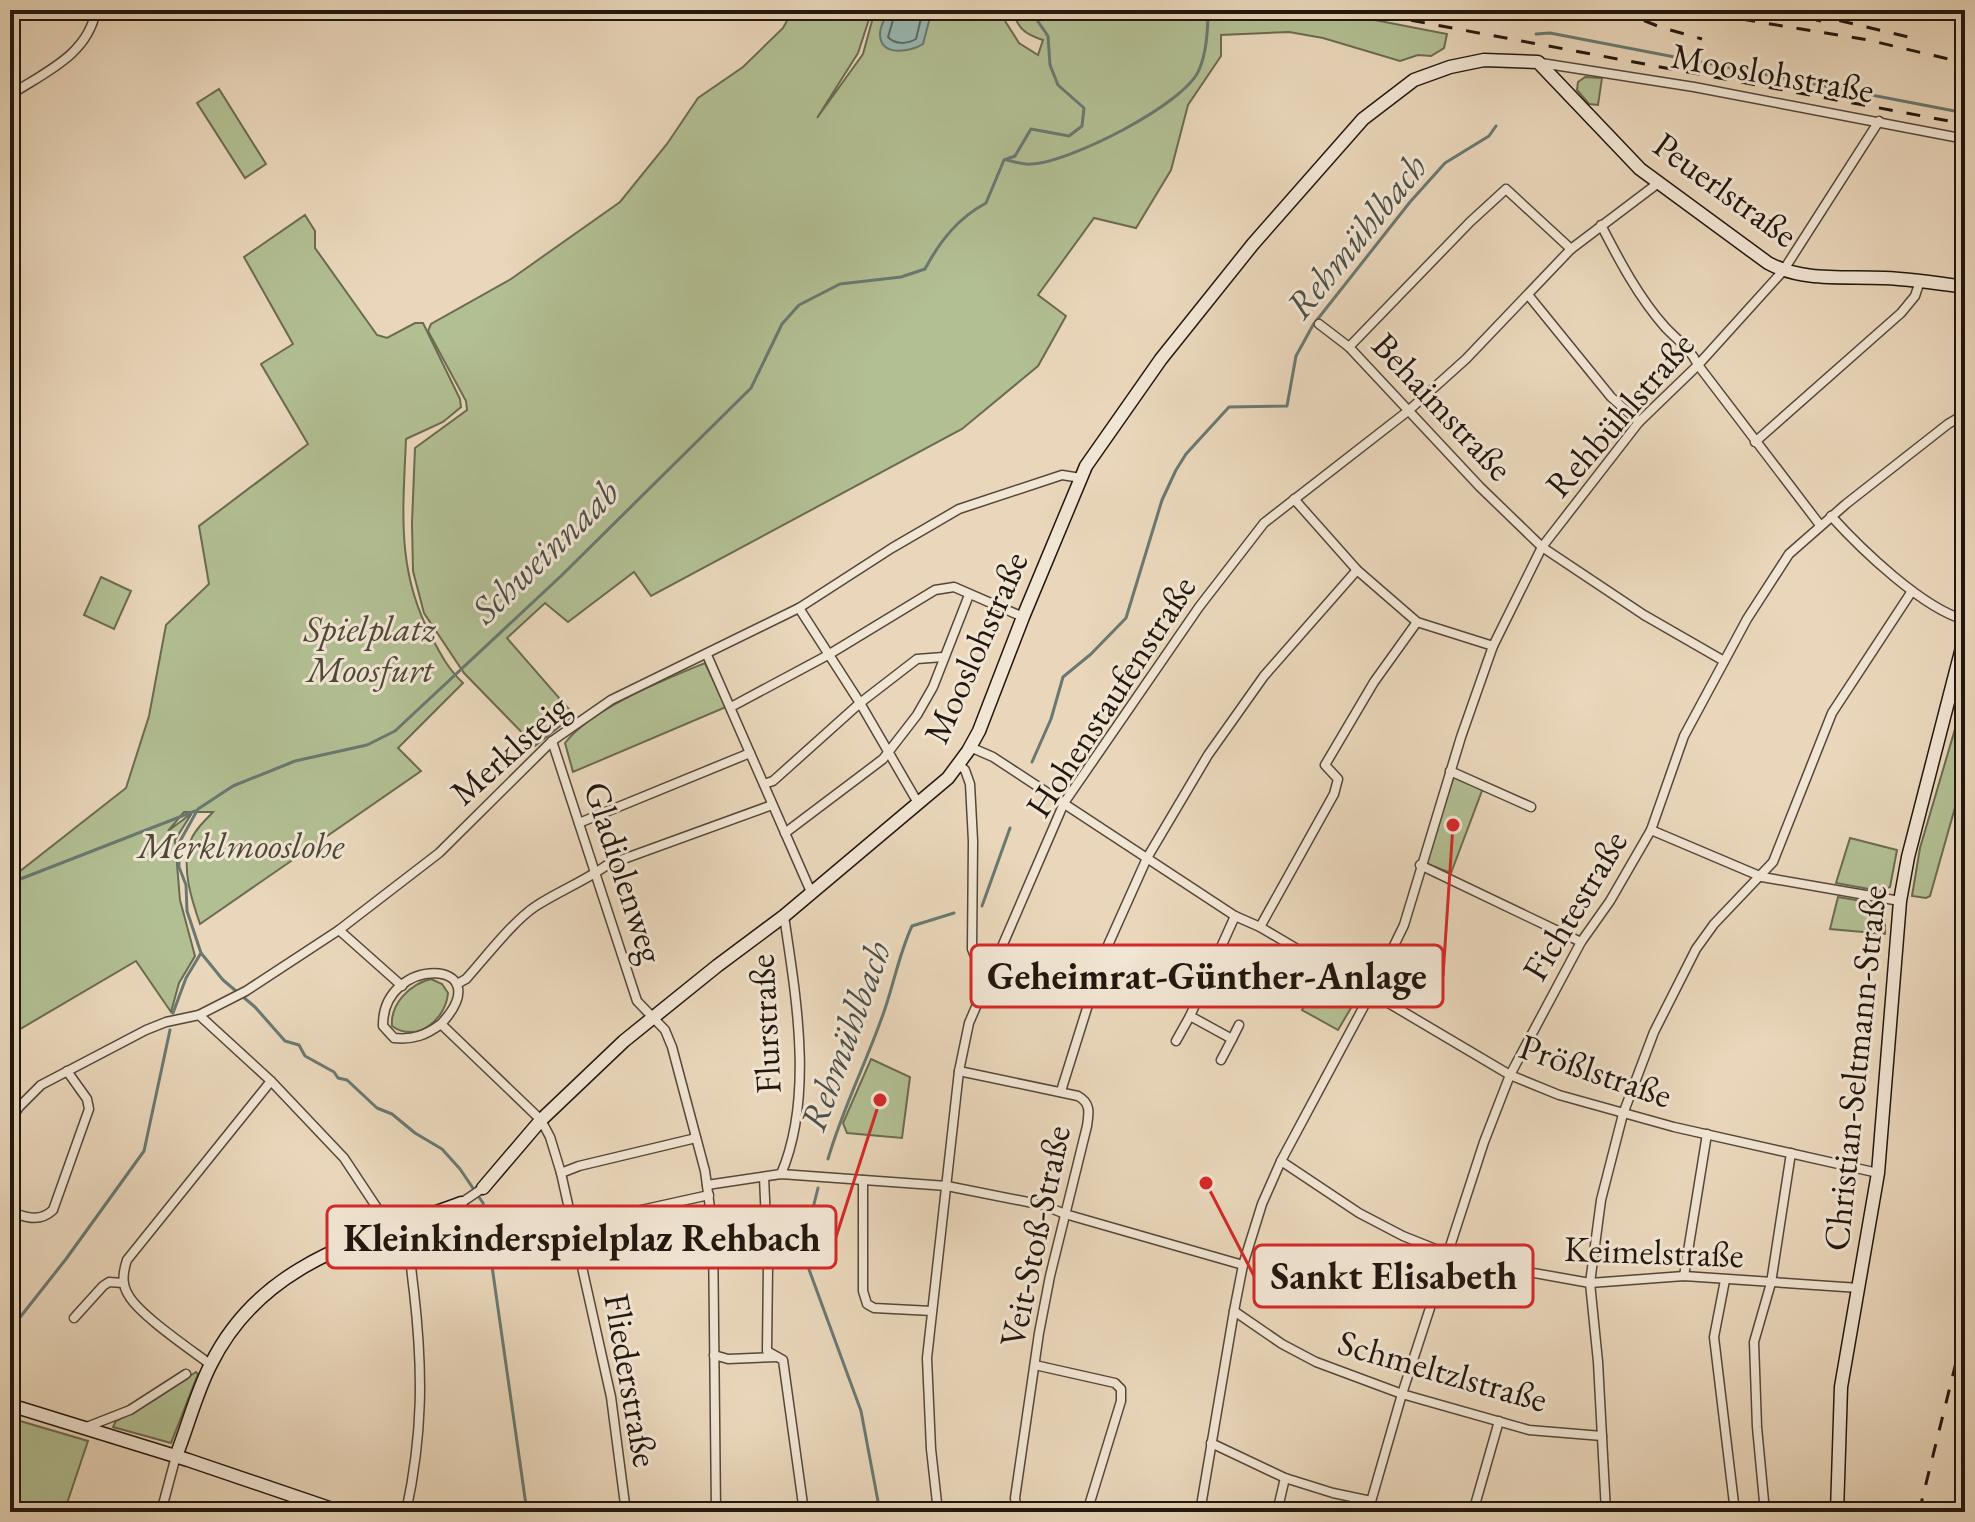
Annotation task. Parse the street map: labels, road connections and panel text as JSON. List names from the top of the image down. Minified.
{"streets":{"street":["Mooslohstraße","Peuerlstraße","Behaimstraße","Rehbühlstraße","Hohenstaufenstraße","Merklsteig","Gladiolenweg","Fichtestraße","Flurstraße","Christian-Seltmann-Straße","Prößlstraße","Veit-Stoß-Straße","Keimelstraße","Schmeltzlstraße","Fliederstraße"]},"crossings":[["Mooslohstraße","Peuerlstraße"],["Mooslohstraße","Rehbühlstraße"],["Mooslohstraße","Merklsteig"],["Mooslohstraße","Gladiolenweg"],["Mooslohstraße","Flurstraße"],["Mooslohstraße","Prößlstraße"],["Mooslohstraße","Fliederstraße"],["Peuerlstraße","Rehbühlstraße"],["Peuerlstraße","Hohenstaufenstraße"],["Behaimstraße","Rehbühlstraße"],["Behaimstraße","Hohenstaufenstraße"],["Behaimstraße","Fichtestraße"],["Rehbühlstraße","Prößlstraße"],["Rehbühlstraße","Keimelstraße"],["Rehbühlstraße","Schmeltzlstraße"],["Hohenstaufenstraße","Prößlstraße"],["Hohenstaufenstraße","Veit-Stoß-Straße"],["Merklsteig","Gladiolenweg"],["Fichtestraße","Prößlstraße"],["Fichtestraße","Keimelstraße"],["Fichtestraße","Schmeltzlstraße"],["Christian-Seltmann-Straße","Prößlstraße"],["Christian-Seltmann-Straße","Keimelstraße"]],"water":["Rehmühlbach","Schweinnaab"],"parks":["Spielplatz Moosfurt","Merklmooslohe"],"places":["Geheimrat-Günther-Anlage","Kleinkinderspielplaz Rehbach","Sankt Elisabeth"]}
